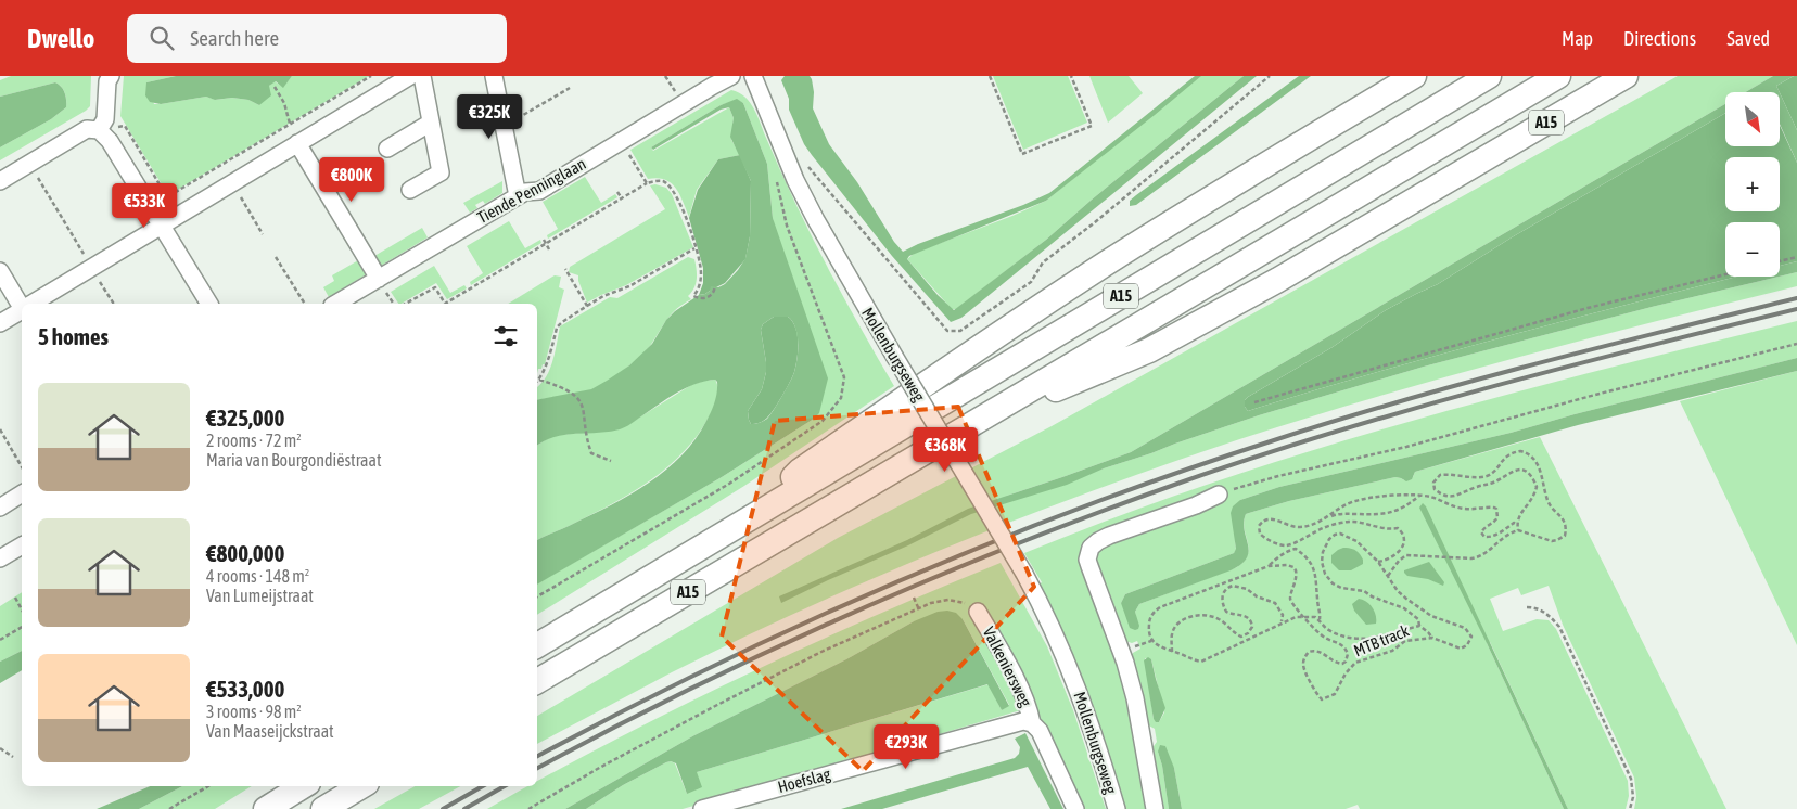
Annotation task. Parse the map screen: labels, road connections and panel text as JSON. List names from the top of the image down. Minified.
{"streets":{"highway":["A15"],"street":["Tiende Penninglaan","Mollenburgseweg","Valkeniersweg","Hoefslag"],"path":["MTB track"]},"crossings":[["Valkeniersweg","Hoefslag"]],"north":"bottom right","page":{"header":"Dwello","search":"Search here","nav":["Map","Directions","Saved"],"map_buttons":["+","−"],"price":["€325K","€800K","€533K","€368K","€293K"],"heading":"5 homes","list":[{"name":"€325,000","note":"2 rooms · 72 m² · Maria van Bourgondiëstraat"},{"name":"€800,000","note":"4 rooms · 148 m² · Van Lumeijstraat"},{"name":"€533,000","note":"3 rooms · 98 m² · Van Maaseijckstraat"}]}}
